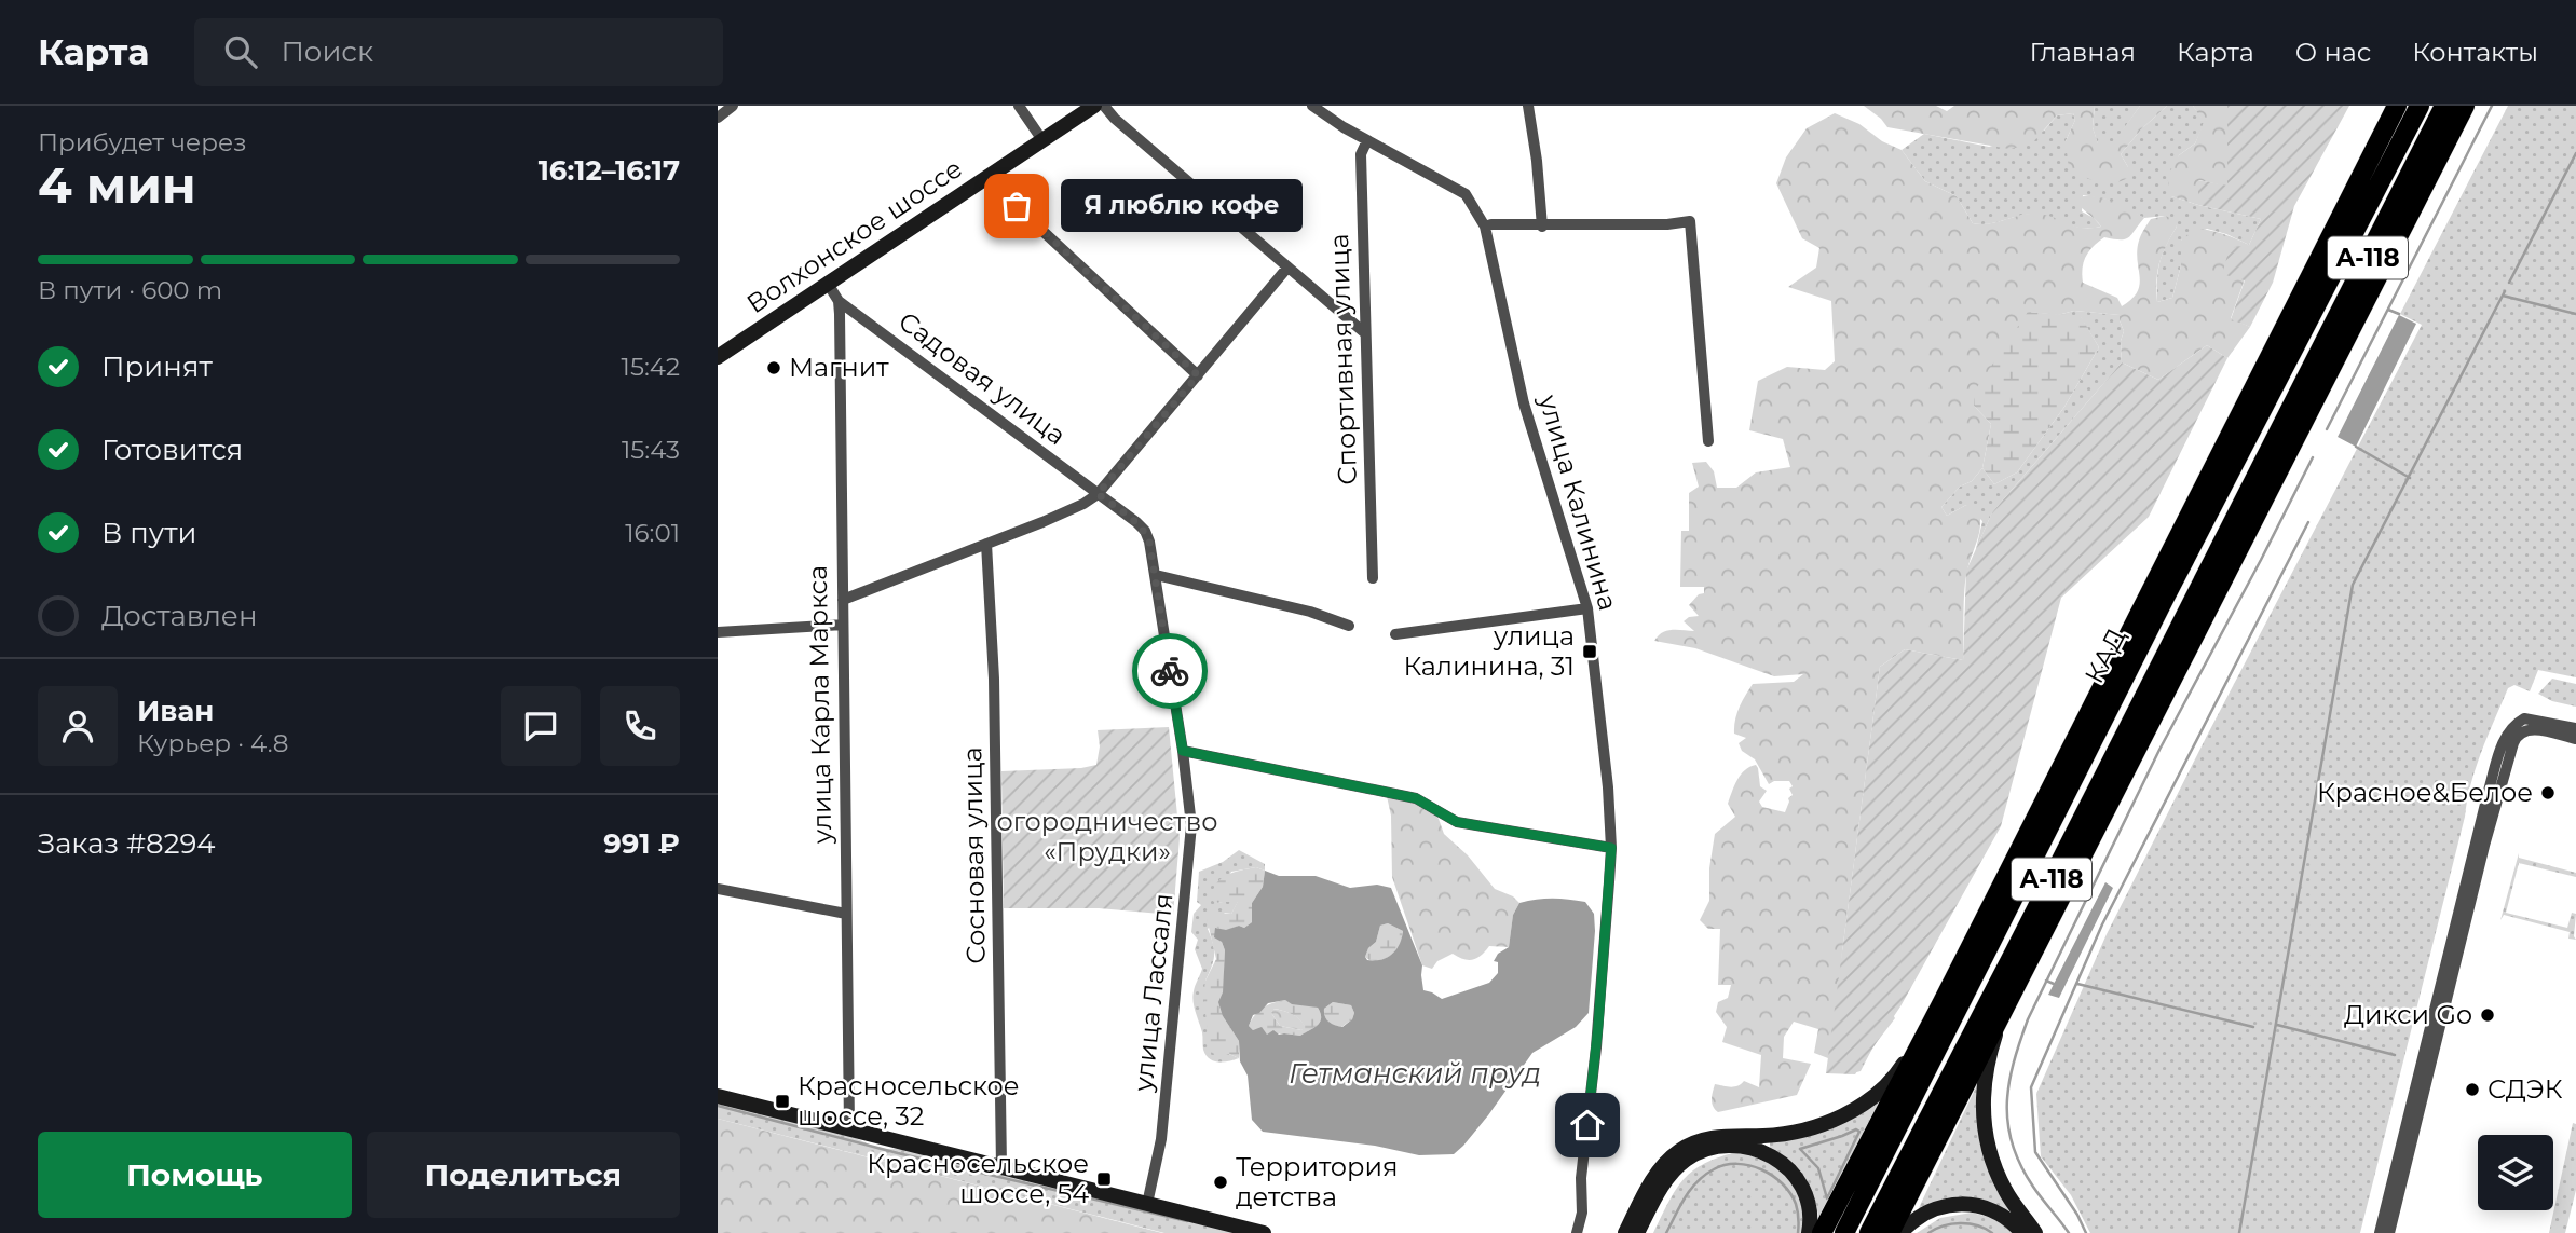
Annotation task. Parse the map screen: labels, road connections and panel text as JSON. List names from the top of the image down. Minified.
{"streets":{"highway":["А-118","КАД"],"main road":["Волхонское шоссе"],"street":["Спортивная улица","Садовая улица","улица Калинина","улица Карла Маркса","Сосновая улица","улица Лассаля"]},"crossings":[["Спортивная улица","улица Калинина"],["Садовая улица","улица Карла Маркса"],["Садовая улица","улица Лассаля"]],"water":["Гетманский пруд"],"parks":["огородничество «Прудки»"],"places":{"other":["Я люблю кофе","Магнит","Красное&Белое","Дикси Go","СДЭК","Территория детства"],"transit":["улица Калинина, 31","Красносельское шоссе, 32","Красносельское шоссе, 54"]},"page":{"header":"Карта","search":"Поиск","nav":["Главная","Карта","О нас","Контакты"],"heading":["4 мин","Прибудет через","16:12–16:17"],"panel":["Иван","Курьер · 4.8","Заказ #8294","991 ₽"],"bubble":"Я люблю кофе","bar":"В пути · 600 m","list":[["Принят","15:42"],["Готовится","15:43"],["В пути","16:01"],"Доставлен"],"buttons":["Помощь","Поделиться"]}}
